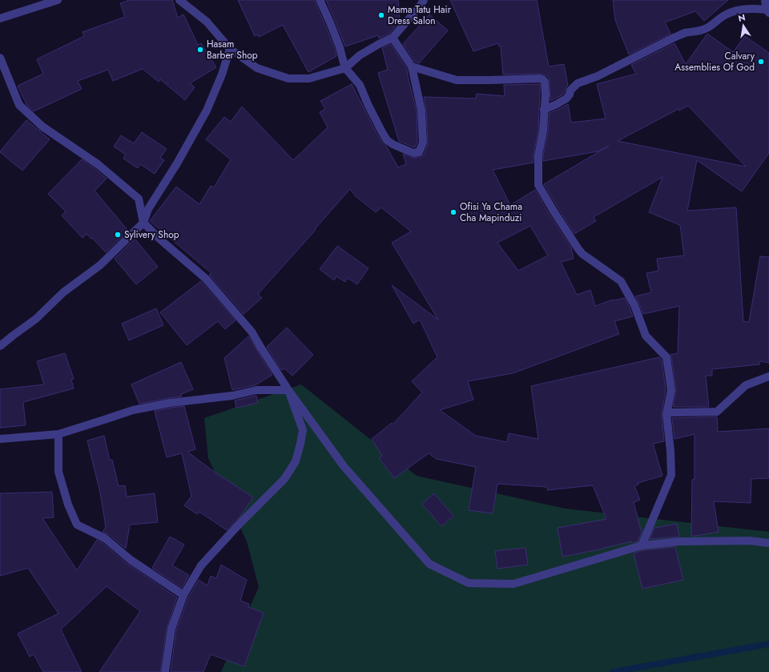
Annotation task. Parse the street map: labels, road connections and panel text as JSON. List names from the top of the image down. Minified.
{"places":["Mama Tatu Hair Dress Salon","Hasam Barber Shop","Calvary Assemblies Of God","Ofisi Ya Chama Cha Mapinduzi","Sylivery Shop"],"north":"top"}
